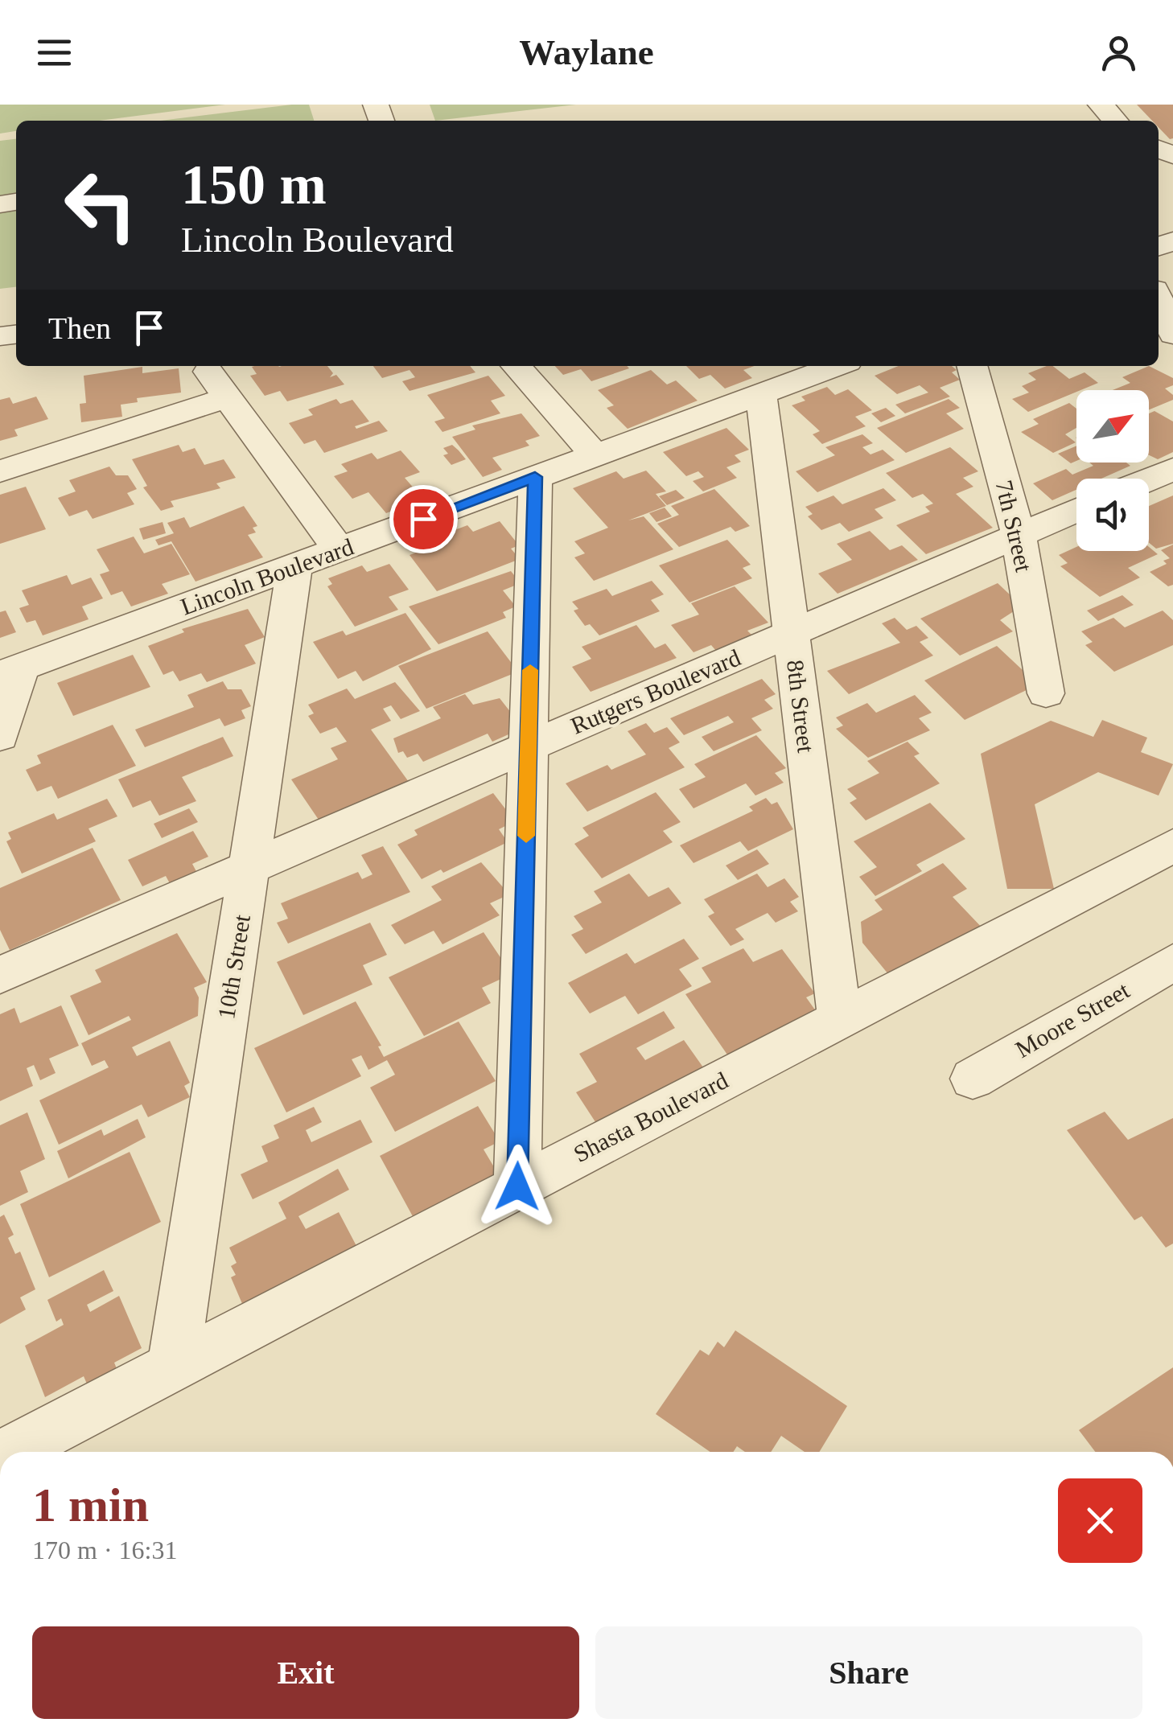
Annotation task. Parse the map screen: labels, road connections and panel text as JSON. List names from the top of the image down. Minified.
{"streets":{"street":["7th Street","Lincoln Boulevard","Rutgers Boulevard","8th Street","10th Street","Moore Street","Shasta Boulevard"]},"crossings":[["7th Street","Rutgers Boulevard"],["Lincoln Boulevard","8th Street"],["Lincoln Boulevard","10th Street"],["Rutgers Boulevard","8th Street"],["Rutgers Boulevard","10th Street"],["8th Street","Shasta Boulevard"],["10th Street","Shasta Boulevard"]],"north":"top right","page":{"header":"Waylane","turn":["150 m","Lincoln Boulevard"],"then":"Then","heading":["1 min","170 m · 16:31"],"buttons":["Exit","Share"]}}
